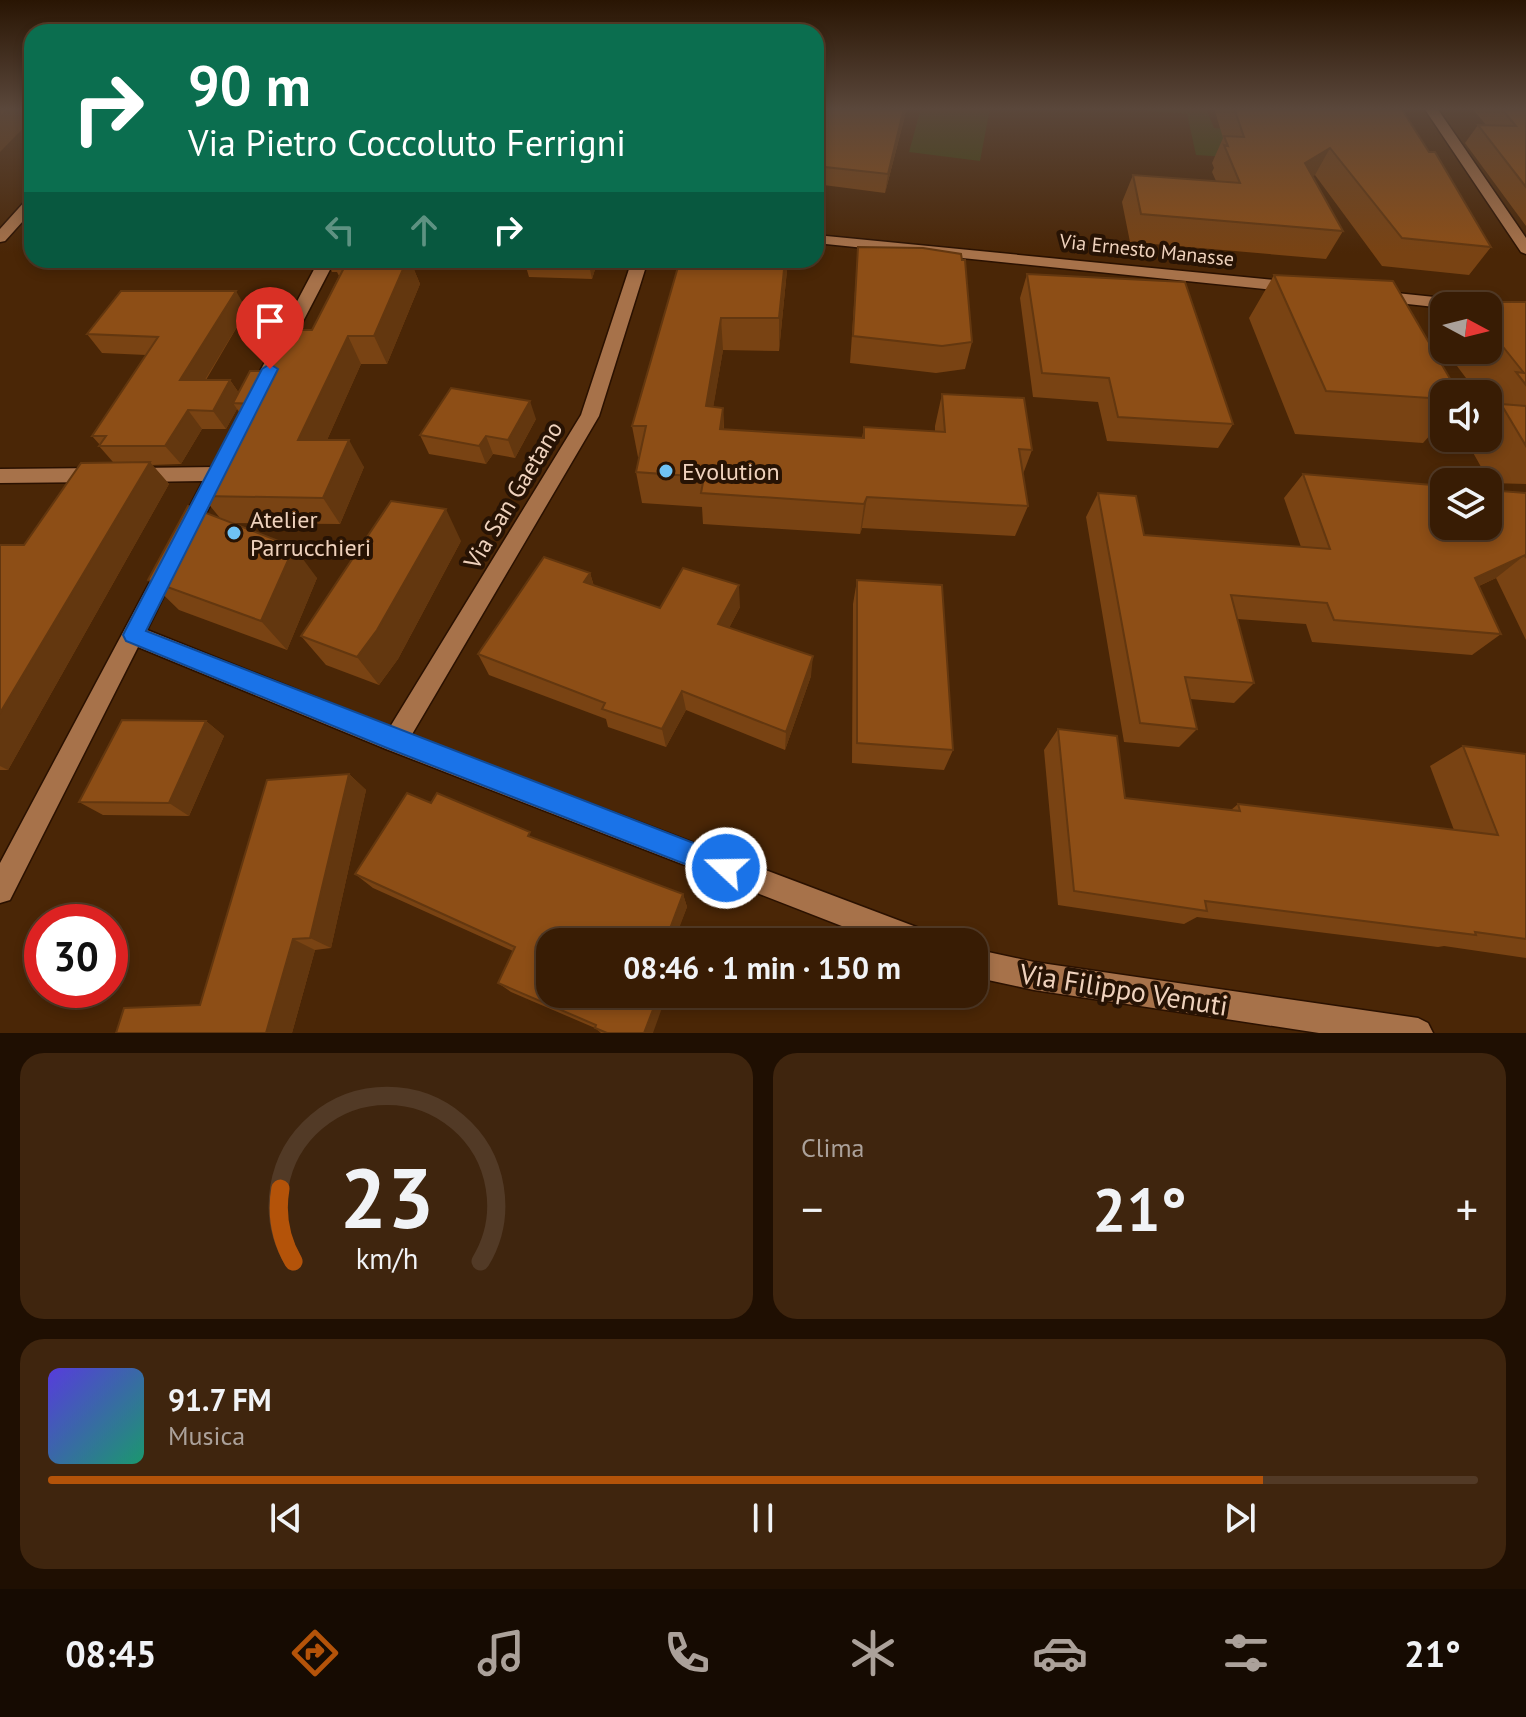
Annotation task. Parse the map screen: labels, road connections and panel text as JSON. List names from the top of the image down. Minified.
{"streets":{"street":["Via Ernesto Manasse","Via San Gaetano","Via Filippo Venuti"]},"places":["Evolution","Atelier Parrucchieri"],"north":"right","page":{"turn":["90 m","Via Pietro Coccoluto Ferrigni"],"limit":"30","trip":"08:46 · 1 min · 150 m","tile":"Clima","heat":["−","21°","+"],"song":["91.7 FM","Musica"],"tabs":["08:45","21°"],"gauge":["23","km/h"]}}
